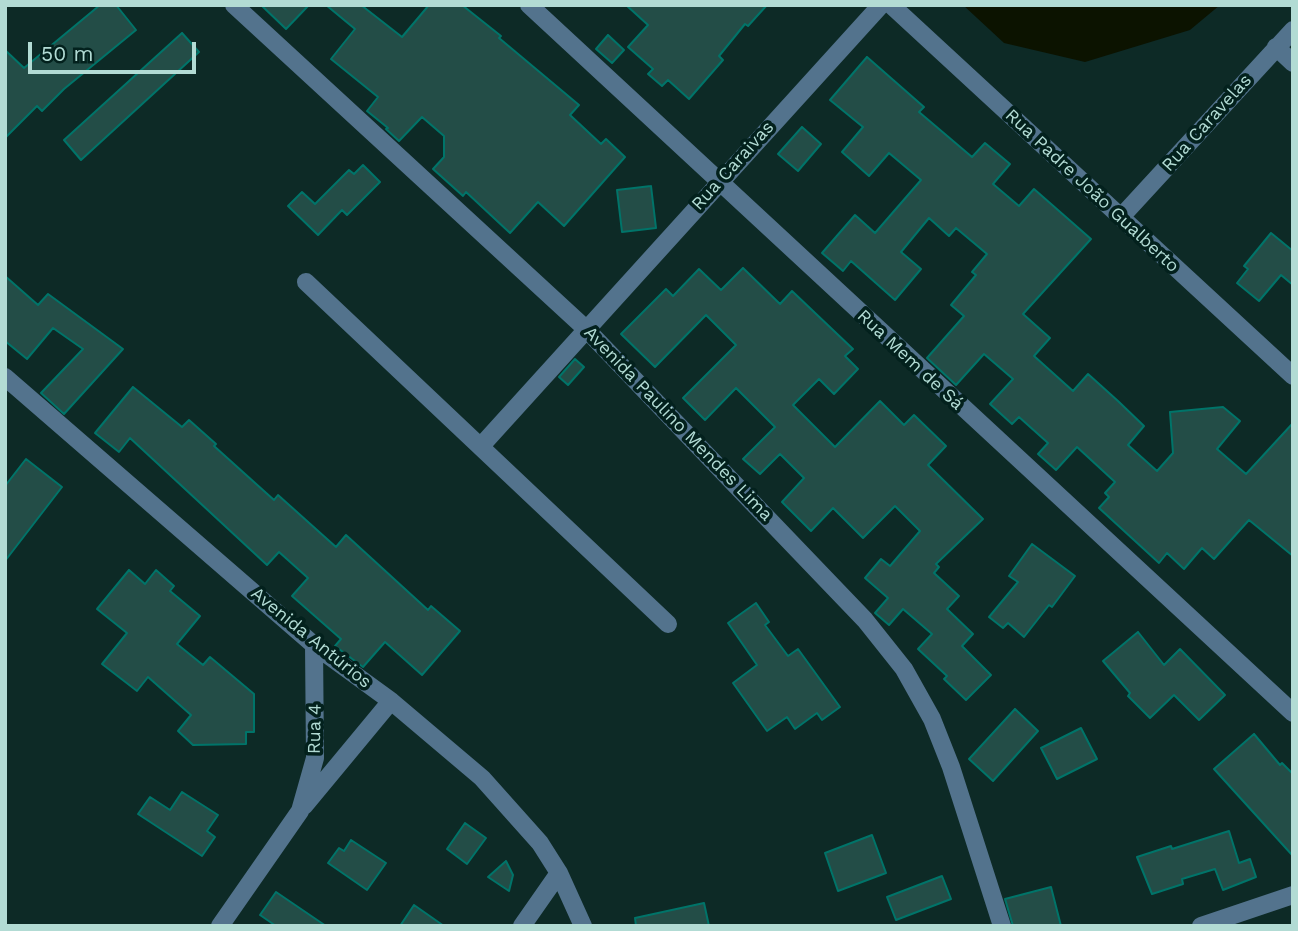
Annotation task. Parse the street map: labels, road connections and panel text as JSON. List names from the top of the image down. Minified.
{"streets":{"street":["Rua Caravelas","Rua Caraivas","Rua Padre João Gualberto","Rua Mem de Sá","Avenida Paulino Mendes Lima","Avenida Antúrios","Rua 4"]},"crossings":[["Rua Caravelas","Rua Padre João Gualberto"],["Rua Caraivas","Rua Mem de Sá"],["Rua Caraivas","Avenida Paulino Mendes Lima"],["Avenida Antúrios","Rua 4"]],"scale_bar":"50 m"}
